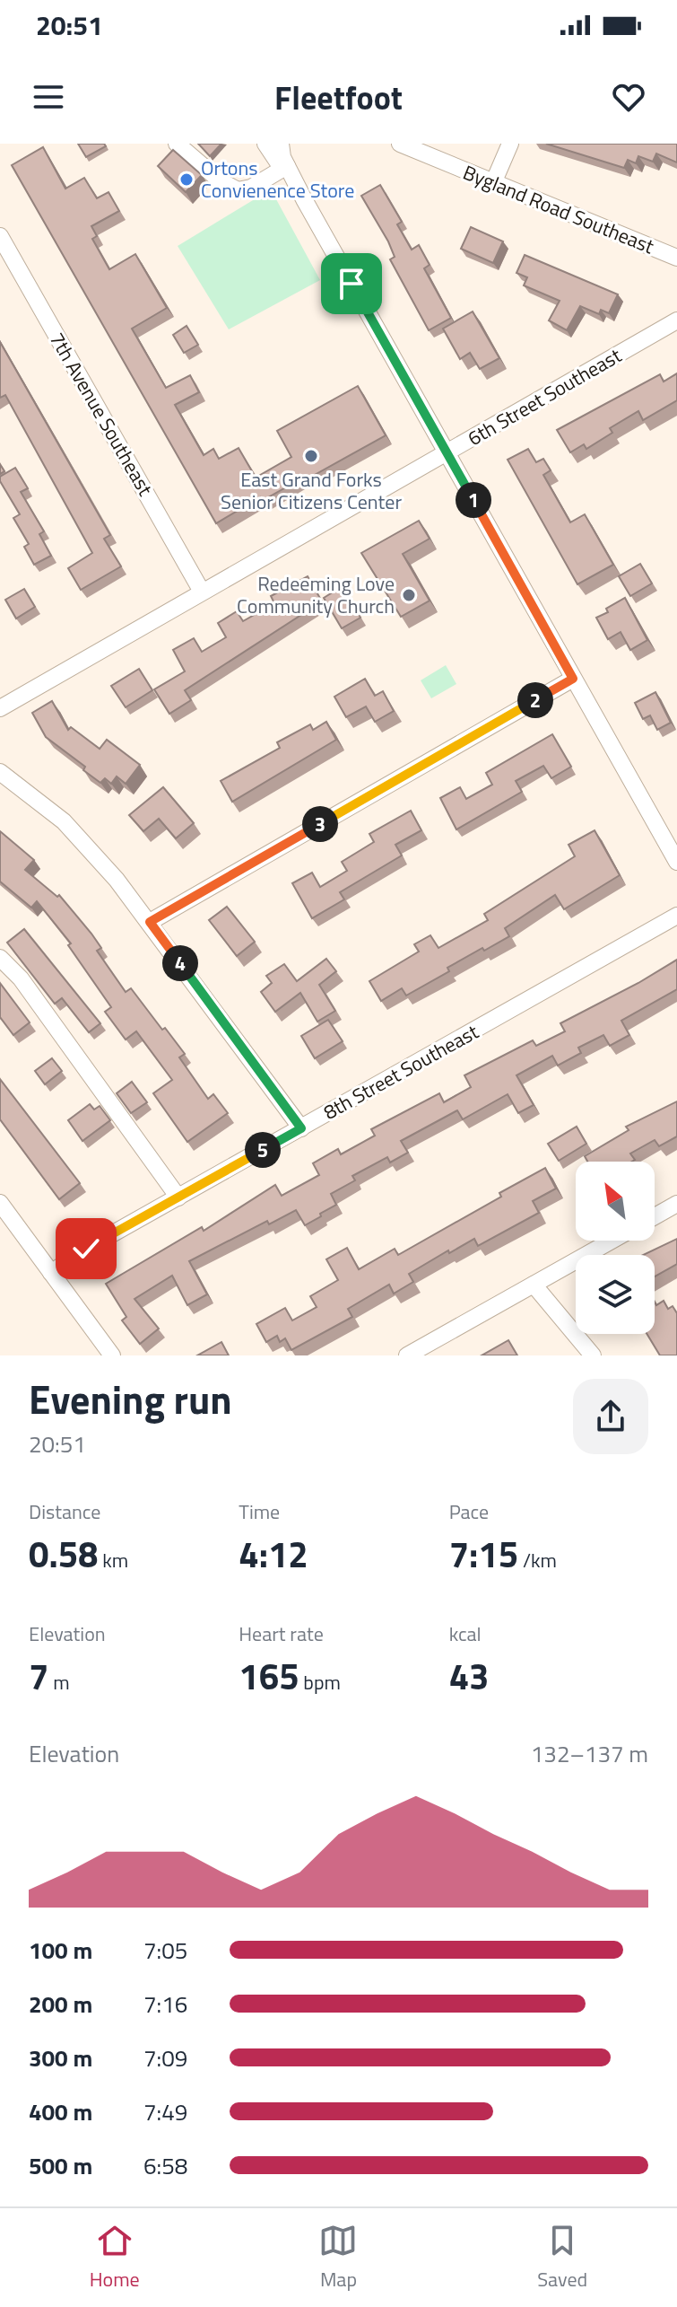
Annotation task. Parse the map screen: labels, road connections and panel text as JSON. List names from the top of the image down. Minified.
{"streets":{"street":["Bygland Road Southeast","6th Street Southeast","7th Avenue Southeast","8th Street Southeast"]},"crossings":[["6th Street Southeast","7th Avenue Southeast"]],"places":["Ortons Convienence Store","East Grand Forks Senior Citizens Center","Redeeming Love Community Church"],"north":"top left","page":{"status":"20:51","header":"Fleetfoot","pins":["1","2","3","4","5"],"heading":["Evening run","20:51"],"stats":[["Distance","0.58 km"],["Time","4:12"],["Pace","7:15 /km"],["Elevation","7 m"],["Heart rate","165 bpm"],["kcal","43"]],"chart":["Elevation","132–137 m"],"list":[{"name":"100 m","note":"7:05"},{"name":"200 m","note":"7:16"},{"name":"300 m","note":"7:09"},{"name":"400 m","note":"7:49"},{"name":"500 m","note":"6:58"}],"tabs":["Home","Map","Saved"]}}
